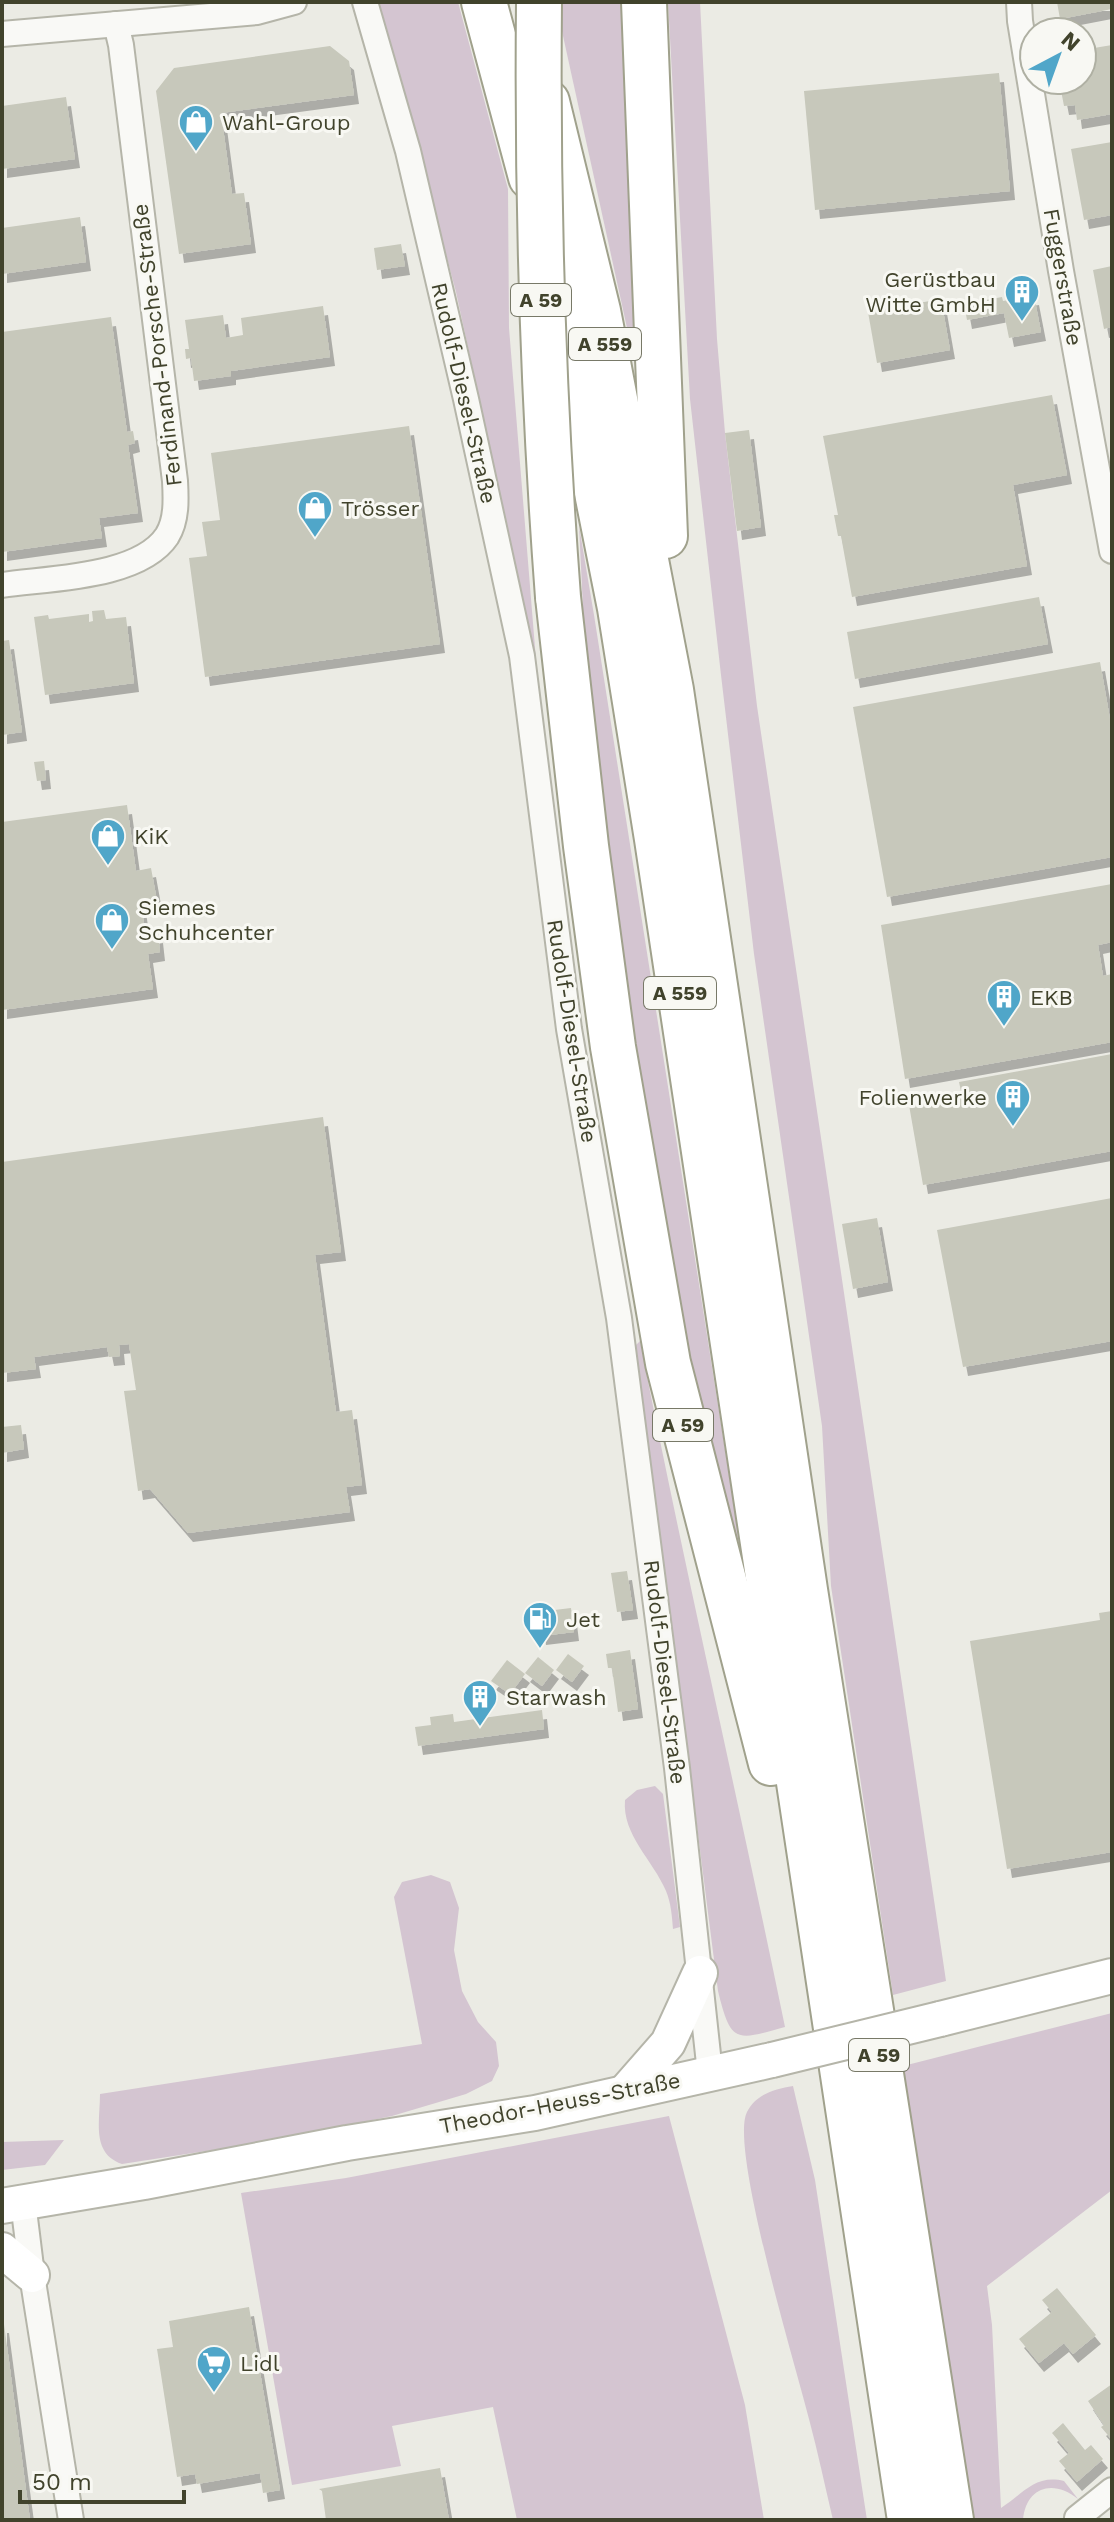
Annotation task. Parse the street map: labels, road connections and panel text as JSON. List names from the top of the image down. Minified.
{"streets":{"highway":["A 59","A 559"],"main road":["Theodor-Heuss-Straße"],"street":["Fuggerstraße","Ferdinand-Porsche-Straße","Rudolf-Diesel-Straße"]},"crossings":[["A 59","A 559"],["Rudolf-Diesel-Straße","Theodor-Heuss-Straße"]],"places":{"shop":["Wahl-Group","Trösser","KiK","Siemes Schuhcenter"],"building":["Gerüstbau Witte GmbH","EKB","Folienwerke","Starwash"],"fuel station":["Jet"],"supermarket":["Lidl"]},"scale_bar":"50 m","north":"top right"}
